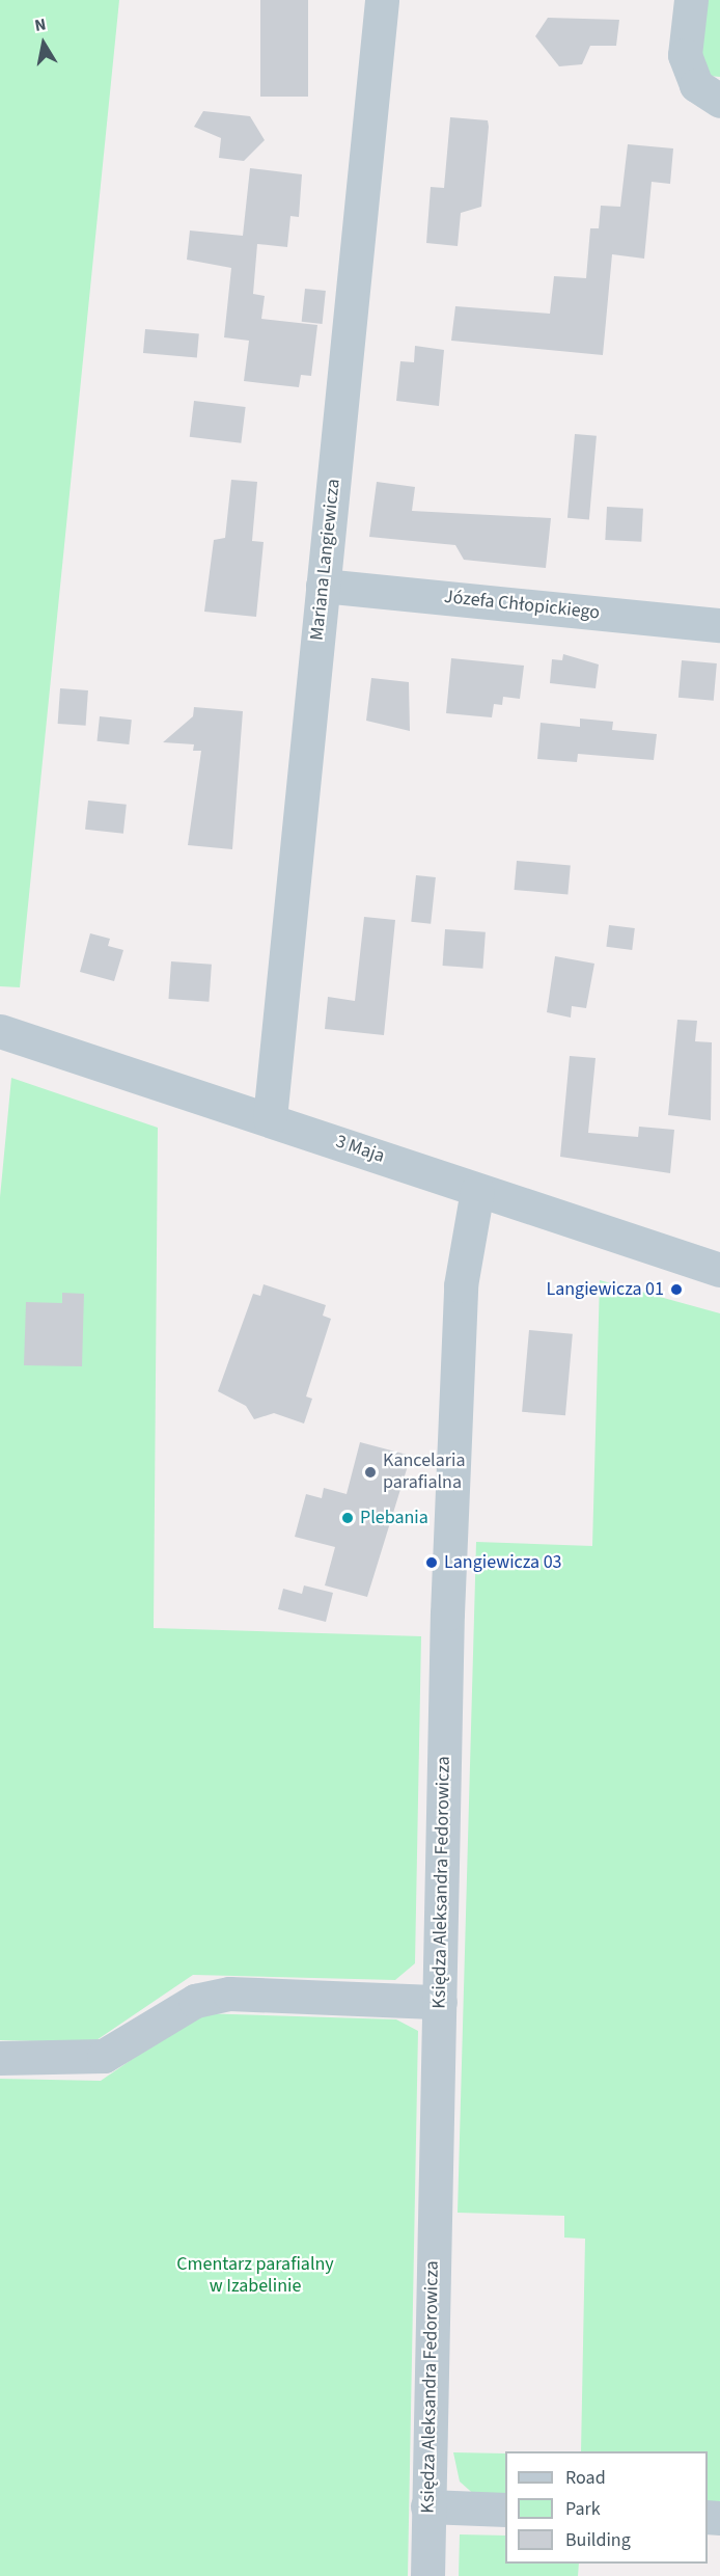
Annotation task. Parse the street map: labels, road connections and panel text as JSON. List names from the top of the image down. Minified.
{"streets":{"street":["Mariana Langiewicza","Józefa Chłopickiego","3 Maja","Księdza Aleksandra Fedorowicza"]},"crossings":[["Mariana Langiewicza","Józefa Chłopickiego"],["Mariana Langiewicza","3 Maja"],["3 Maja","Księdza Aleksandra Fedorowicza"]],"parks":["Cmentarz parafialny w Izabelinie"],"places":["Langiewicza 01","Kancelaria parafialna","Plebania","Langiewicza 03"],"legend":["Road","Park","Building"],"north":"top"}
